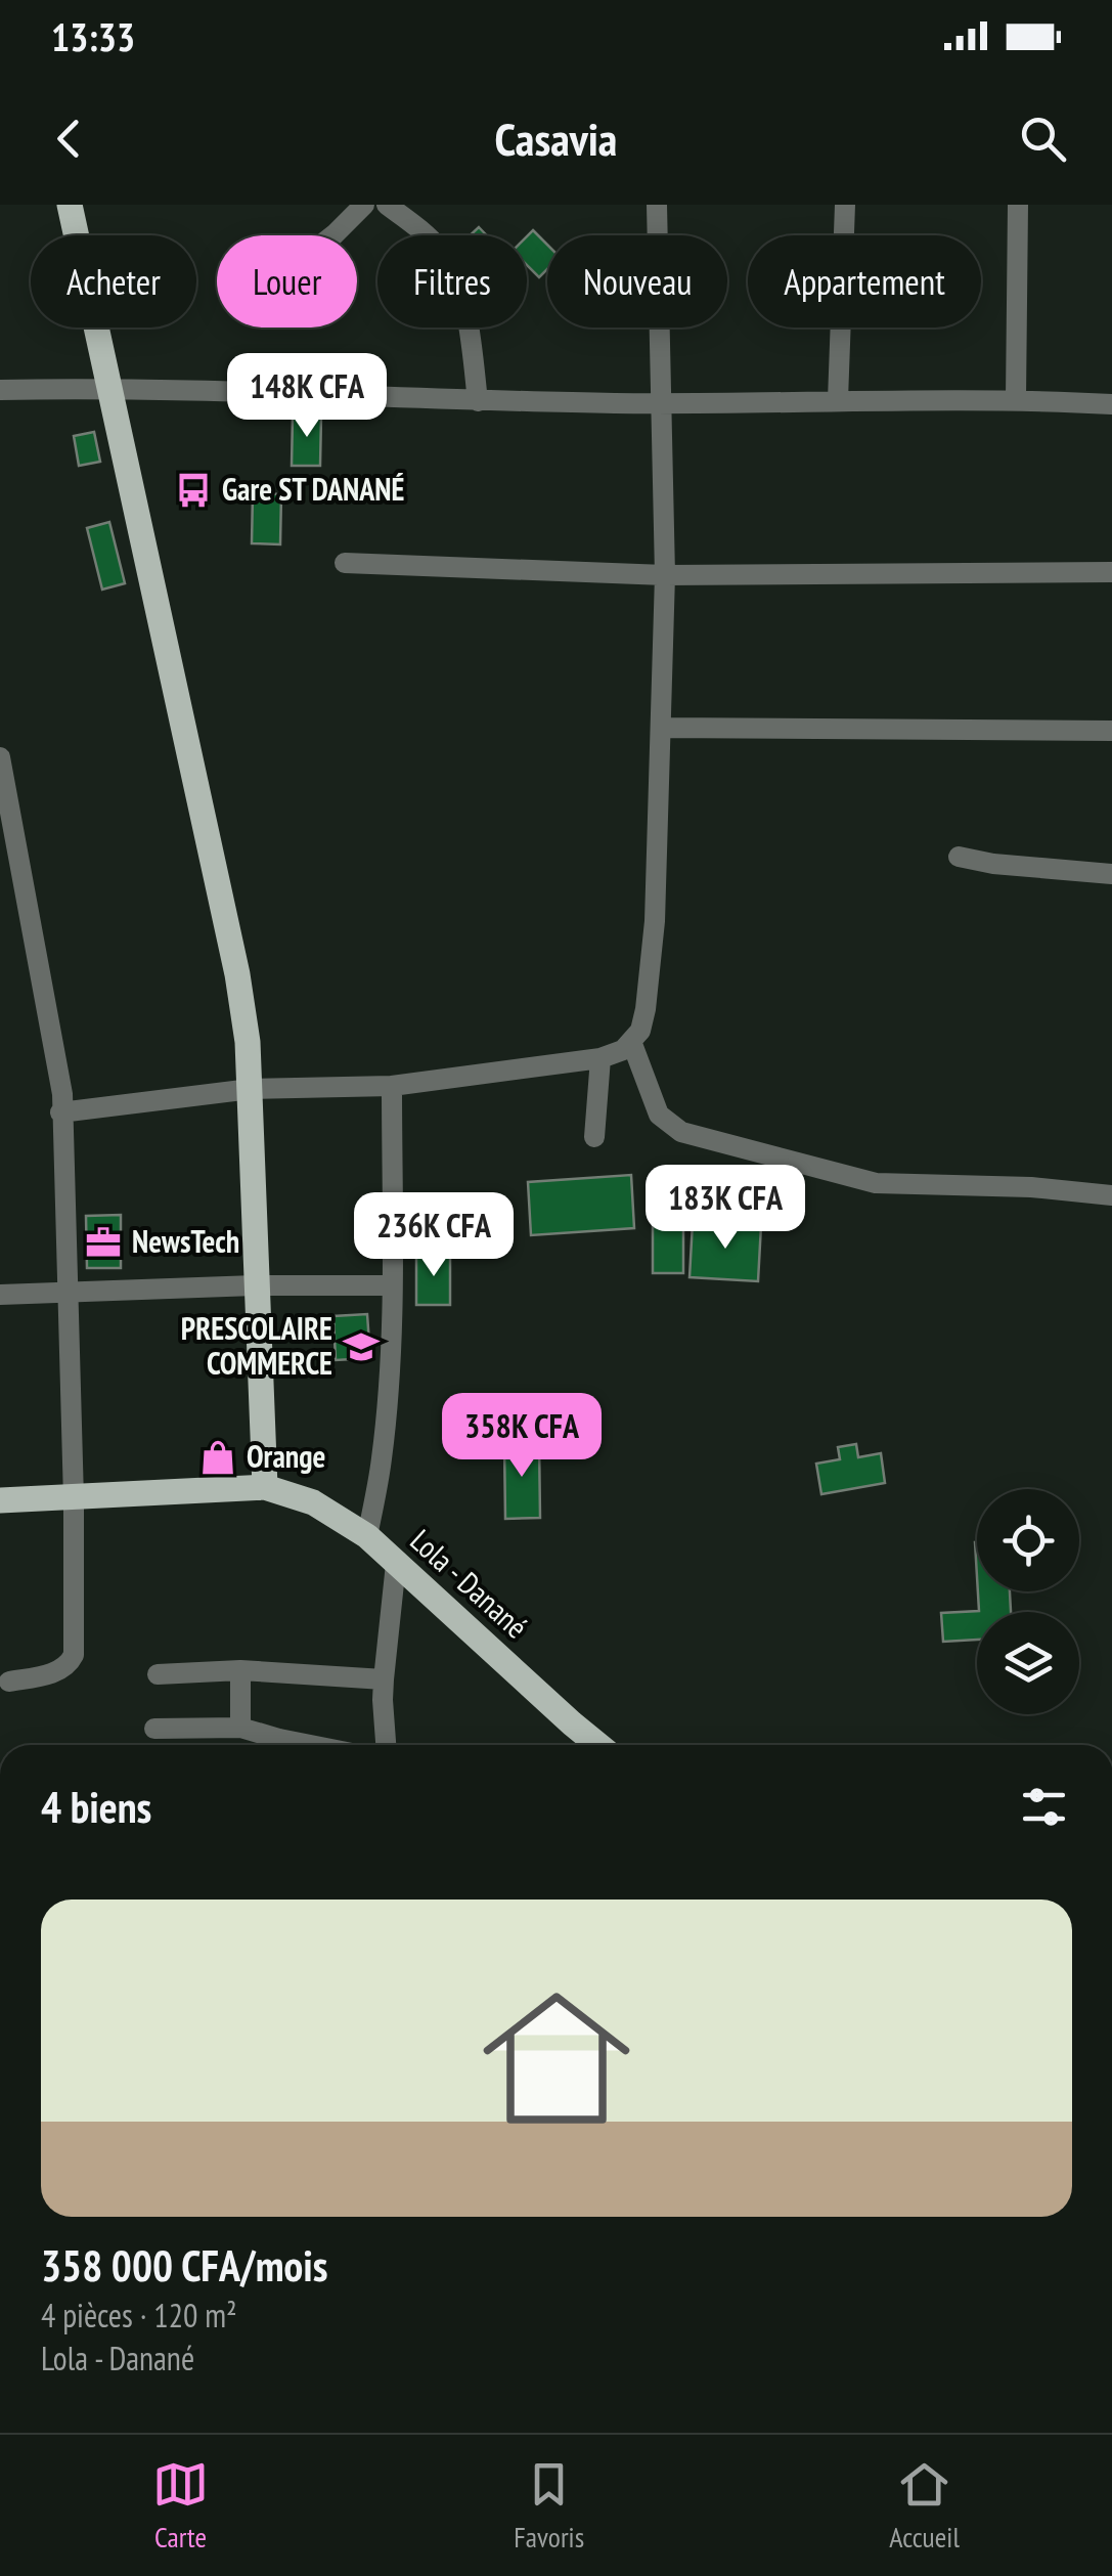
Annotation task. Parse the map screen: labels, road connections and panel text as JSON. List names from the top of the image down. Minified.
{"streets":{"main road":["Lola - Danané"]},"places":{"bus stop":["Gare ST DANANÉ"],"office":["NewsTech"],"school or university":["PRESCOLAIRE COMMERCE"],"shop":["Orange"]},"page":{"status":"13:33","header":"Casavia","chip":["Acheter","Louer","Filtres","Nouveau","Appartement"],"price":["148K CFA","183K CFA","236K CFA","358K CFA"],"heading":"4 biens","list":[{"name":"358 000 CFA/mois","note":"4 pièces · 120 m² · Lola - Danané"}],"tabs":["Carte","Favoris","Accueil"]}}
